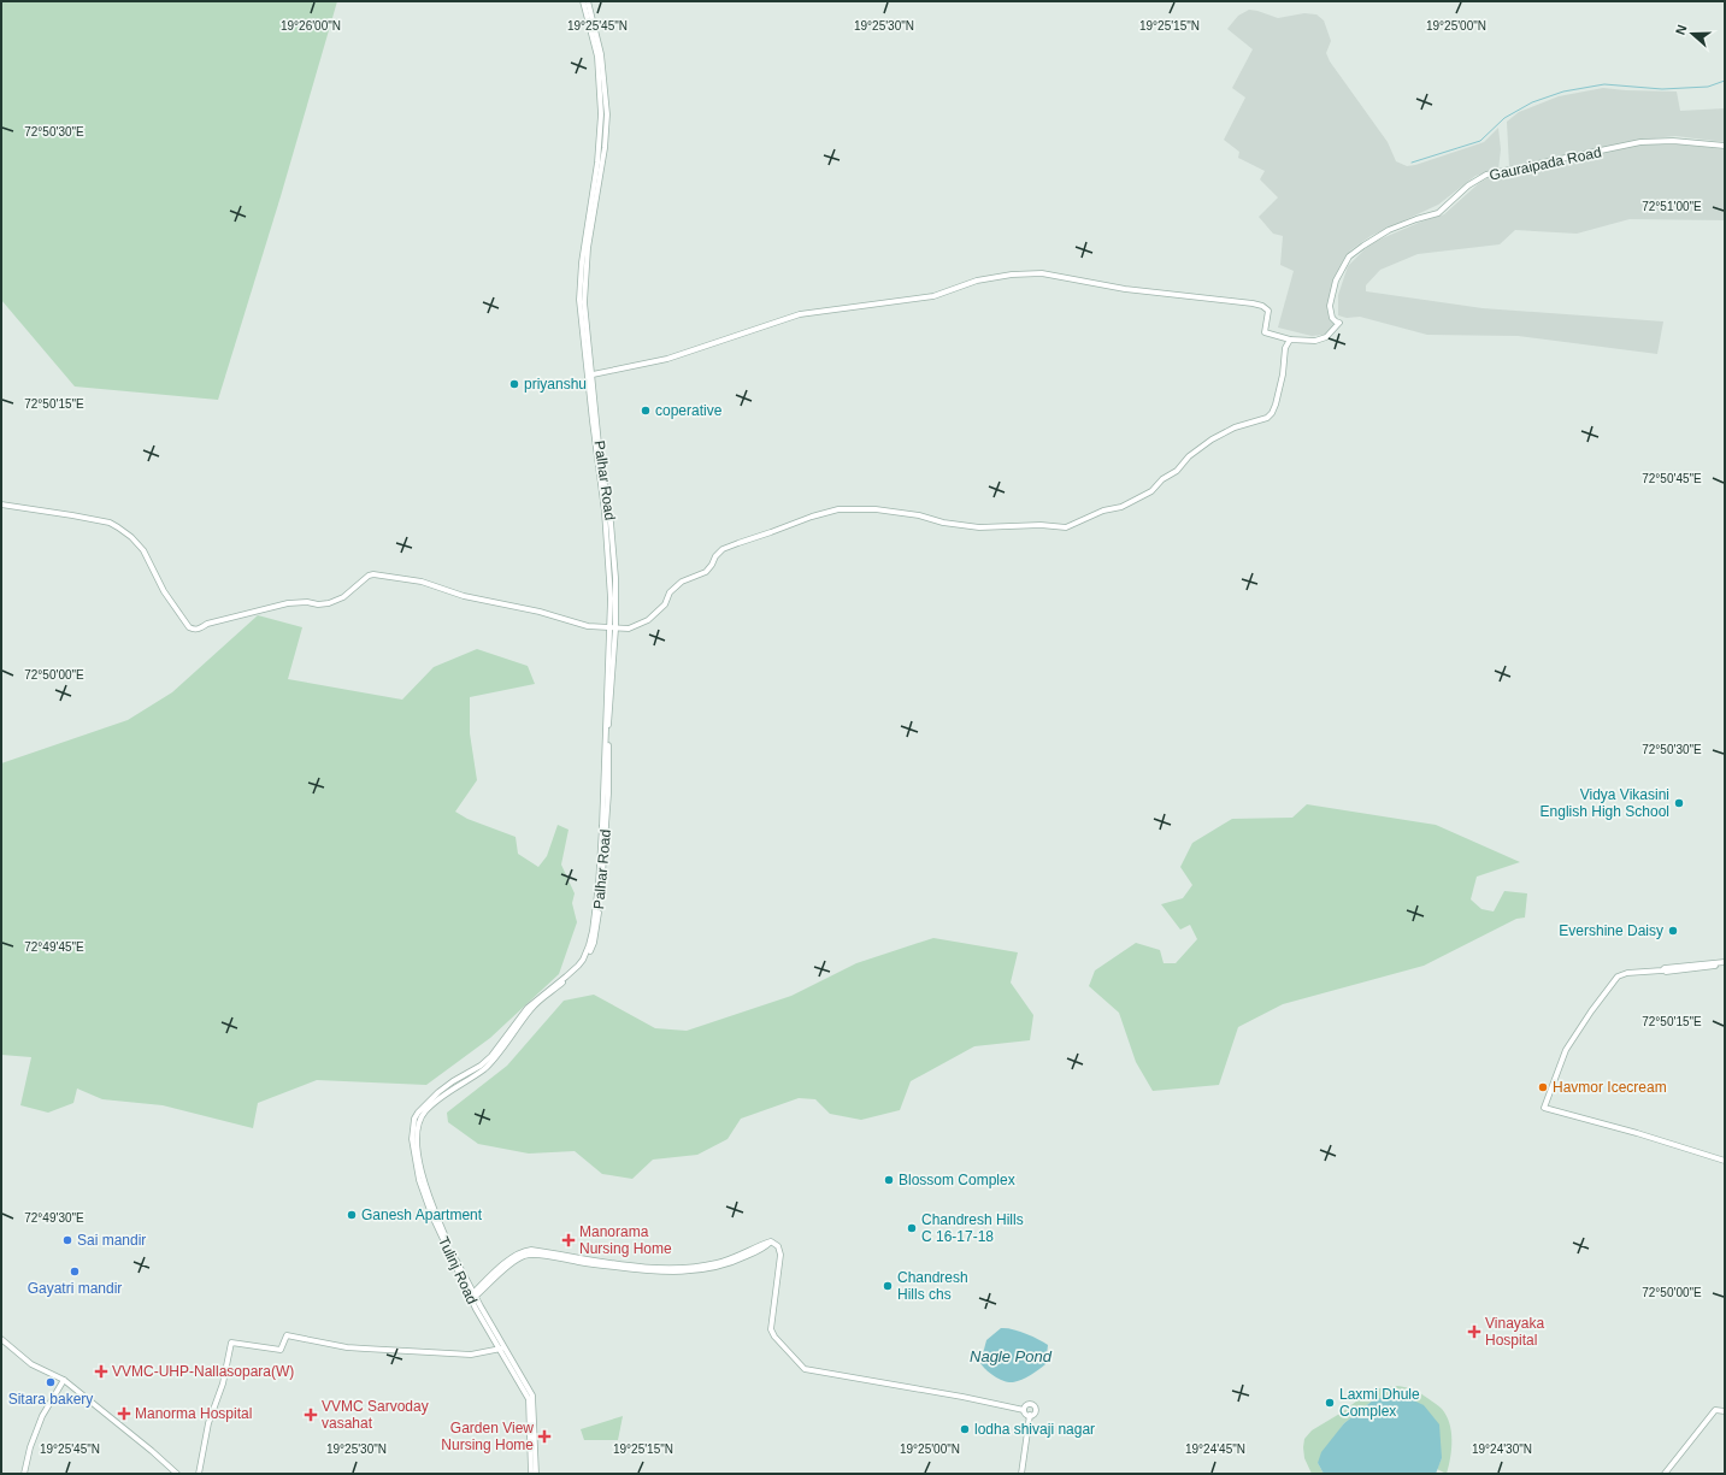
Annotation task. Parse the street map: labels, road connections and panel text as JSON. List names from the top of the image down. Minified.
{"streets":{"street":["Gauraipada Road","Palhar Road","Tulinj Road"]},"crossings":[["Palhar Road","Tulinj Road"]],"water":["Nagle Pond"],"places":{"other":["priyanshu","coperative","Vidya Vikasini English High School","Evershine Daisy","Havmor Icecream","Blossom Complex","Ganesh Apartment","Chandresh Hills C 16-17-18","Sai mandir","Gayatri mandir","Chandresh Hills chs","Sitara bakery","Laxmi Dhule Complex","lodha shivaji nagar"],"health":["Manorama Nursing Home","Vinayaka Hospital","VVMC-UHP-Nallasopara(W)","Manorma Hospital","VVMC Sarvoday vasahat","Garden View Nursing Home"]},"north":"left","coordinates":["19°26'00\"N","19°25'45\"N","19°25'30\"N","19°25'15\"N","19°25'00\"N","72°50'30\"E","72°51'00\"E","72°50'15\"E","72°50'45\"E","72°50'00\"E","72°49'45\"E","72°49'30\"E","19°24'45\"N","19°24'30\"N"]}
